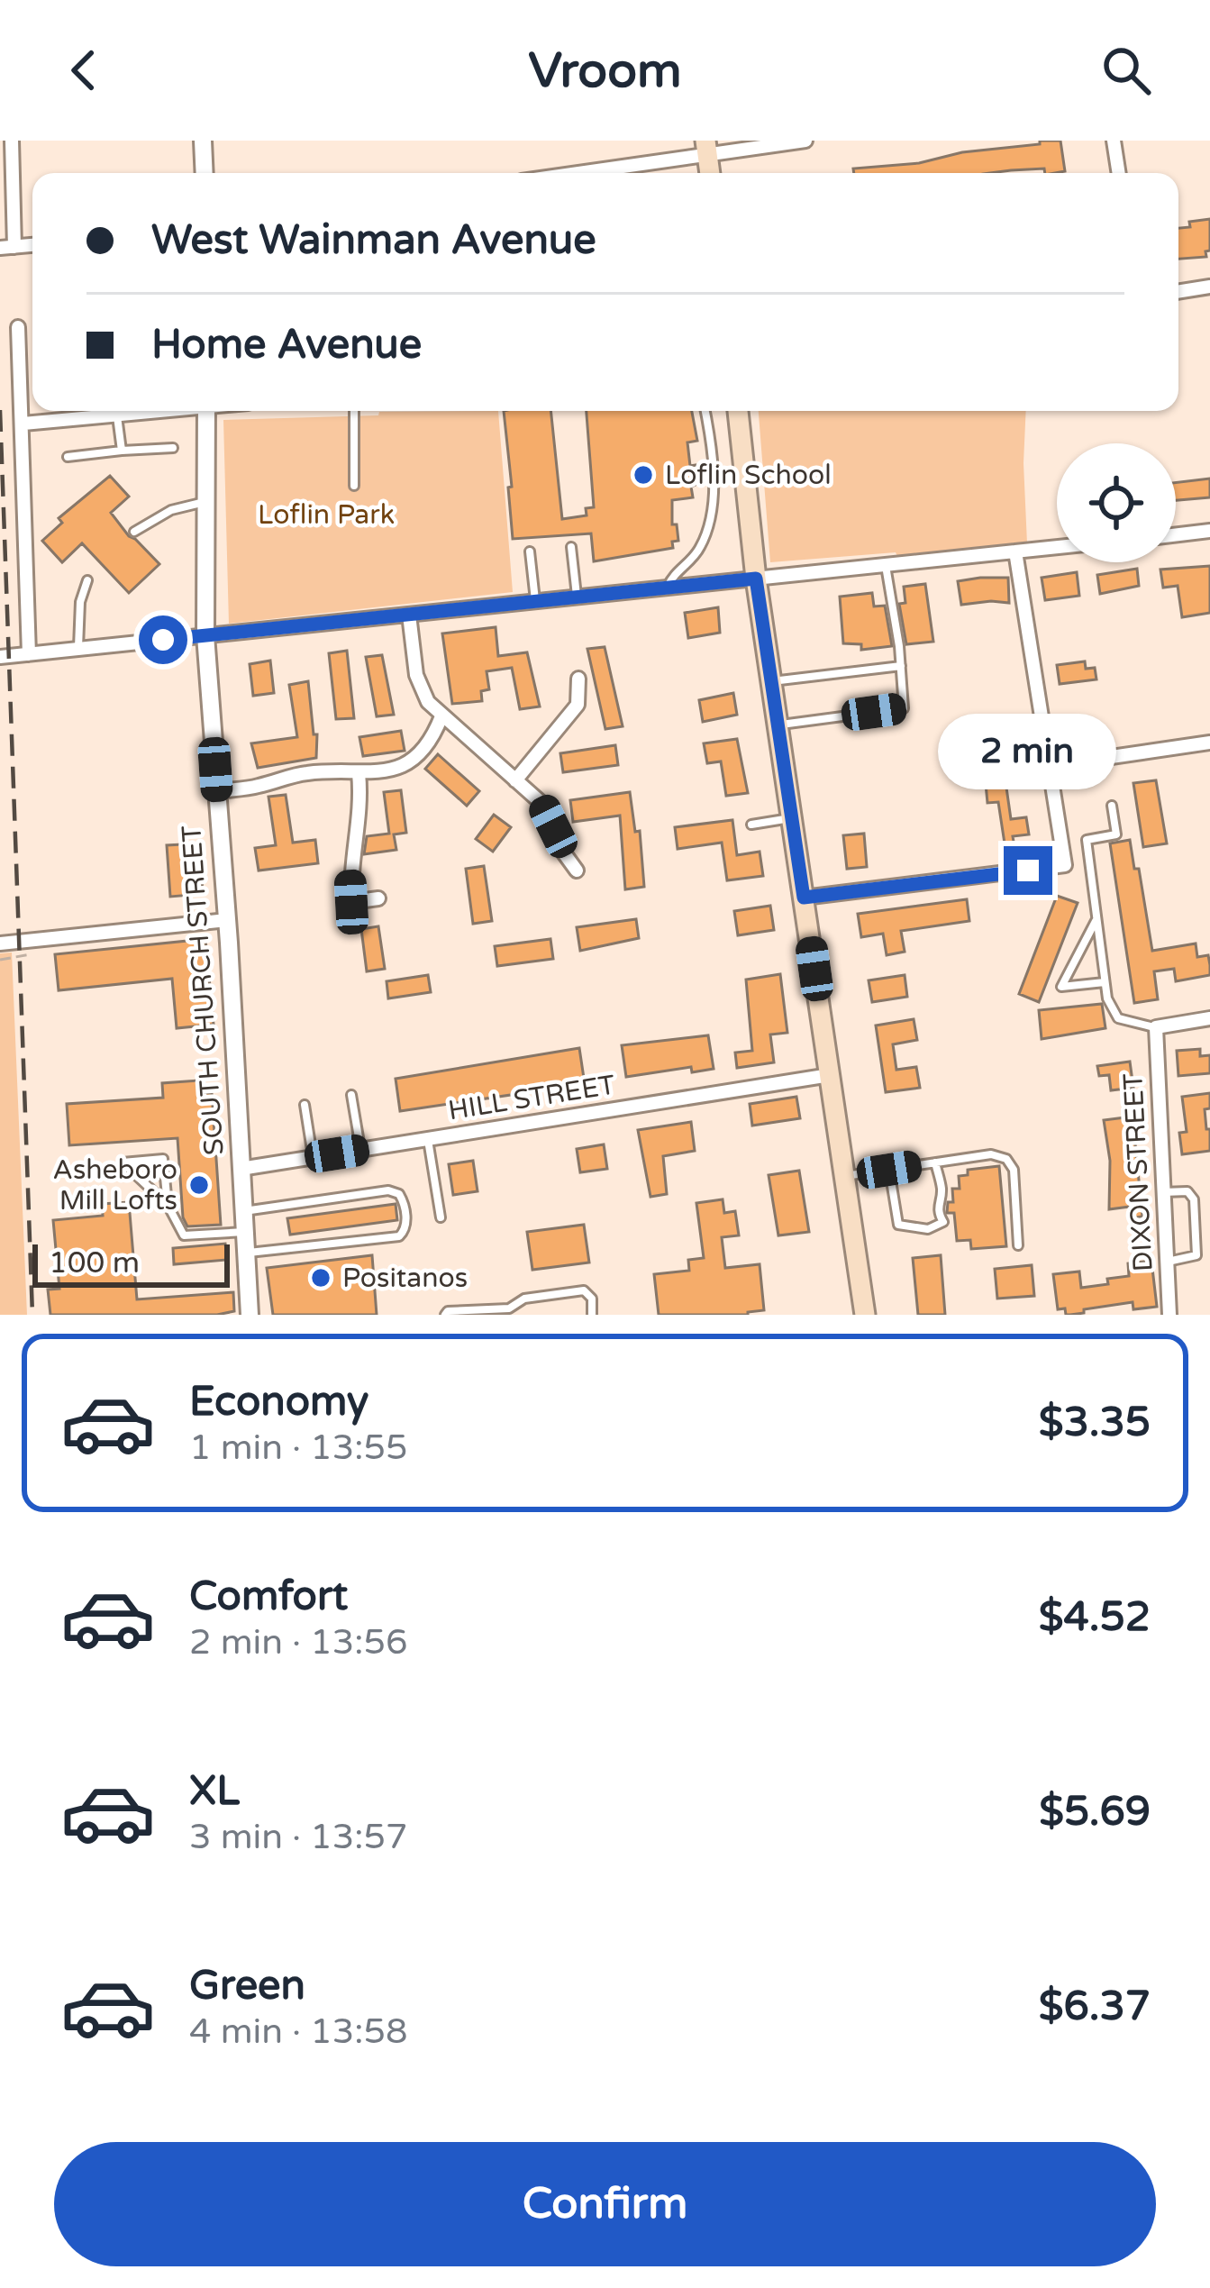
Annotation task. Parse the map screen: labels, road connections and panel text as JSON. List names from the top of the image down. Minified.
{"streets":{"street":["SOUTH CHURCH STREET","HILL STREET","DIXON STREET"]},"crossings":[["SOUTH CHURCH STREET","HILL STREET"]],"parks":["Loflin Park"],"places":["Loflin School","Asheboro Mill Lofts","Positanos"],"scale_bar":"100 m","page":{"header":"Vroom","banner":["West Wainman Avenue","Home Avenue"],"bubble":"2 min","scale":"100 m","list":[{"name":"Economy","note":"1 min · 13:55","value":"$3.35"},{"name":"Comfort","note":"2 min · 13:56","value":"$4.52"},{"name":"XL","note":"3 min · 13:57","value":"$5.69"},{"name":"Green","note":"4 min · 13:58","value":"$6.37"}],"buttons":"Confirm"}}
